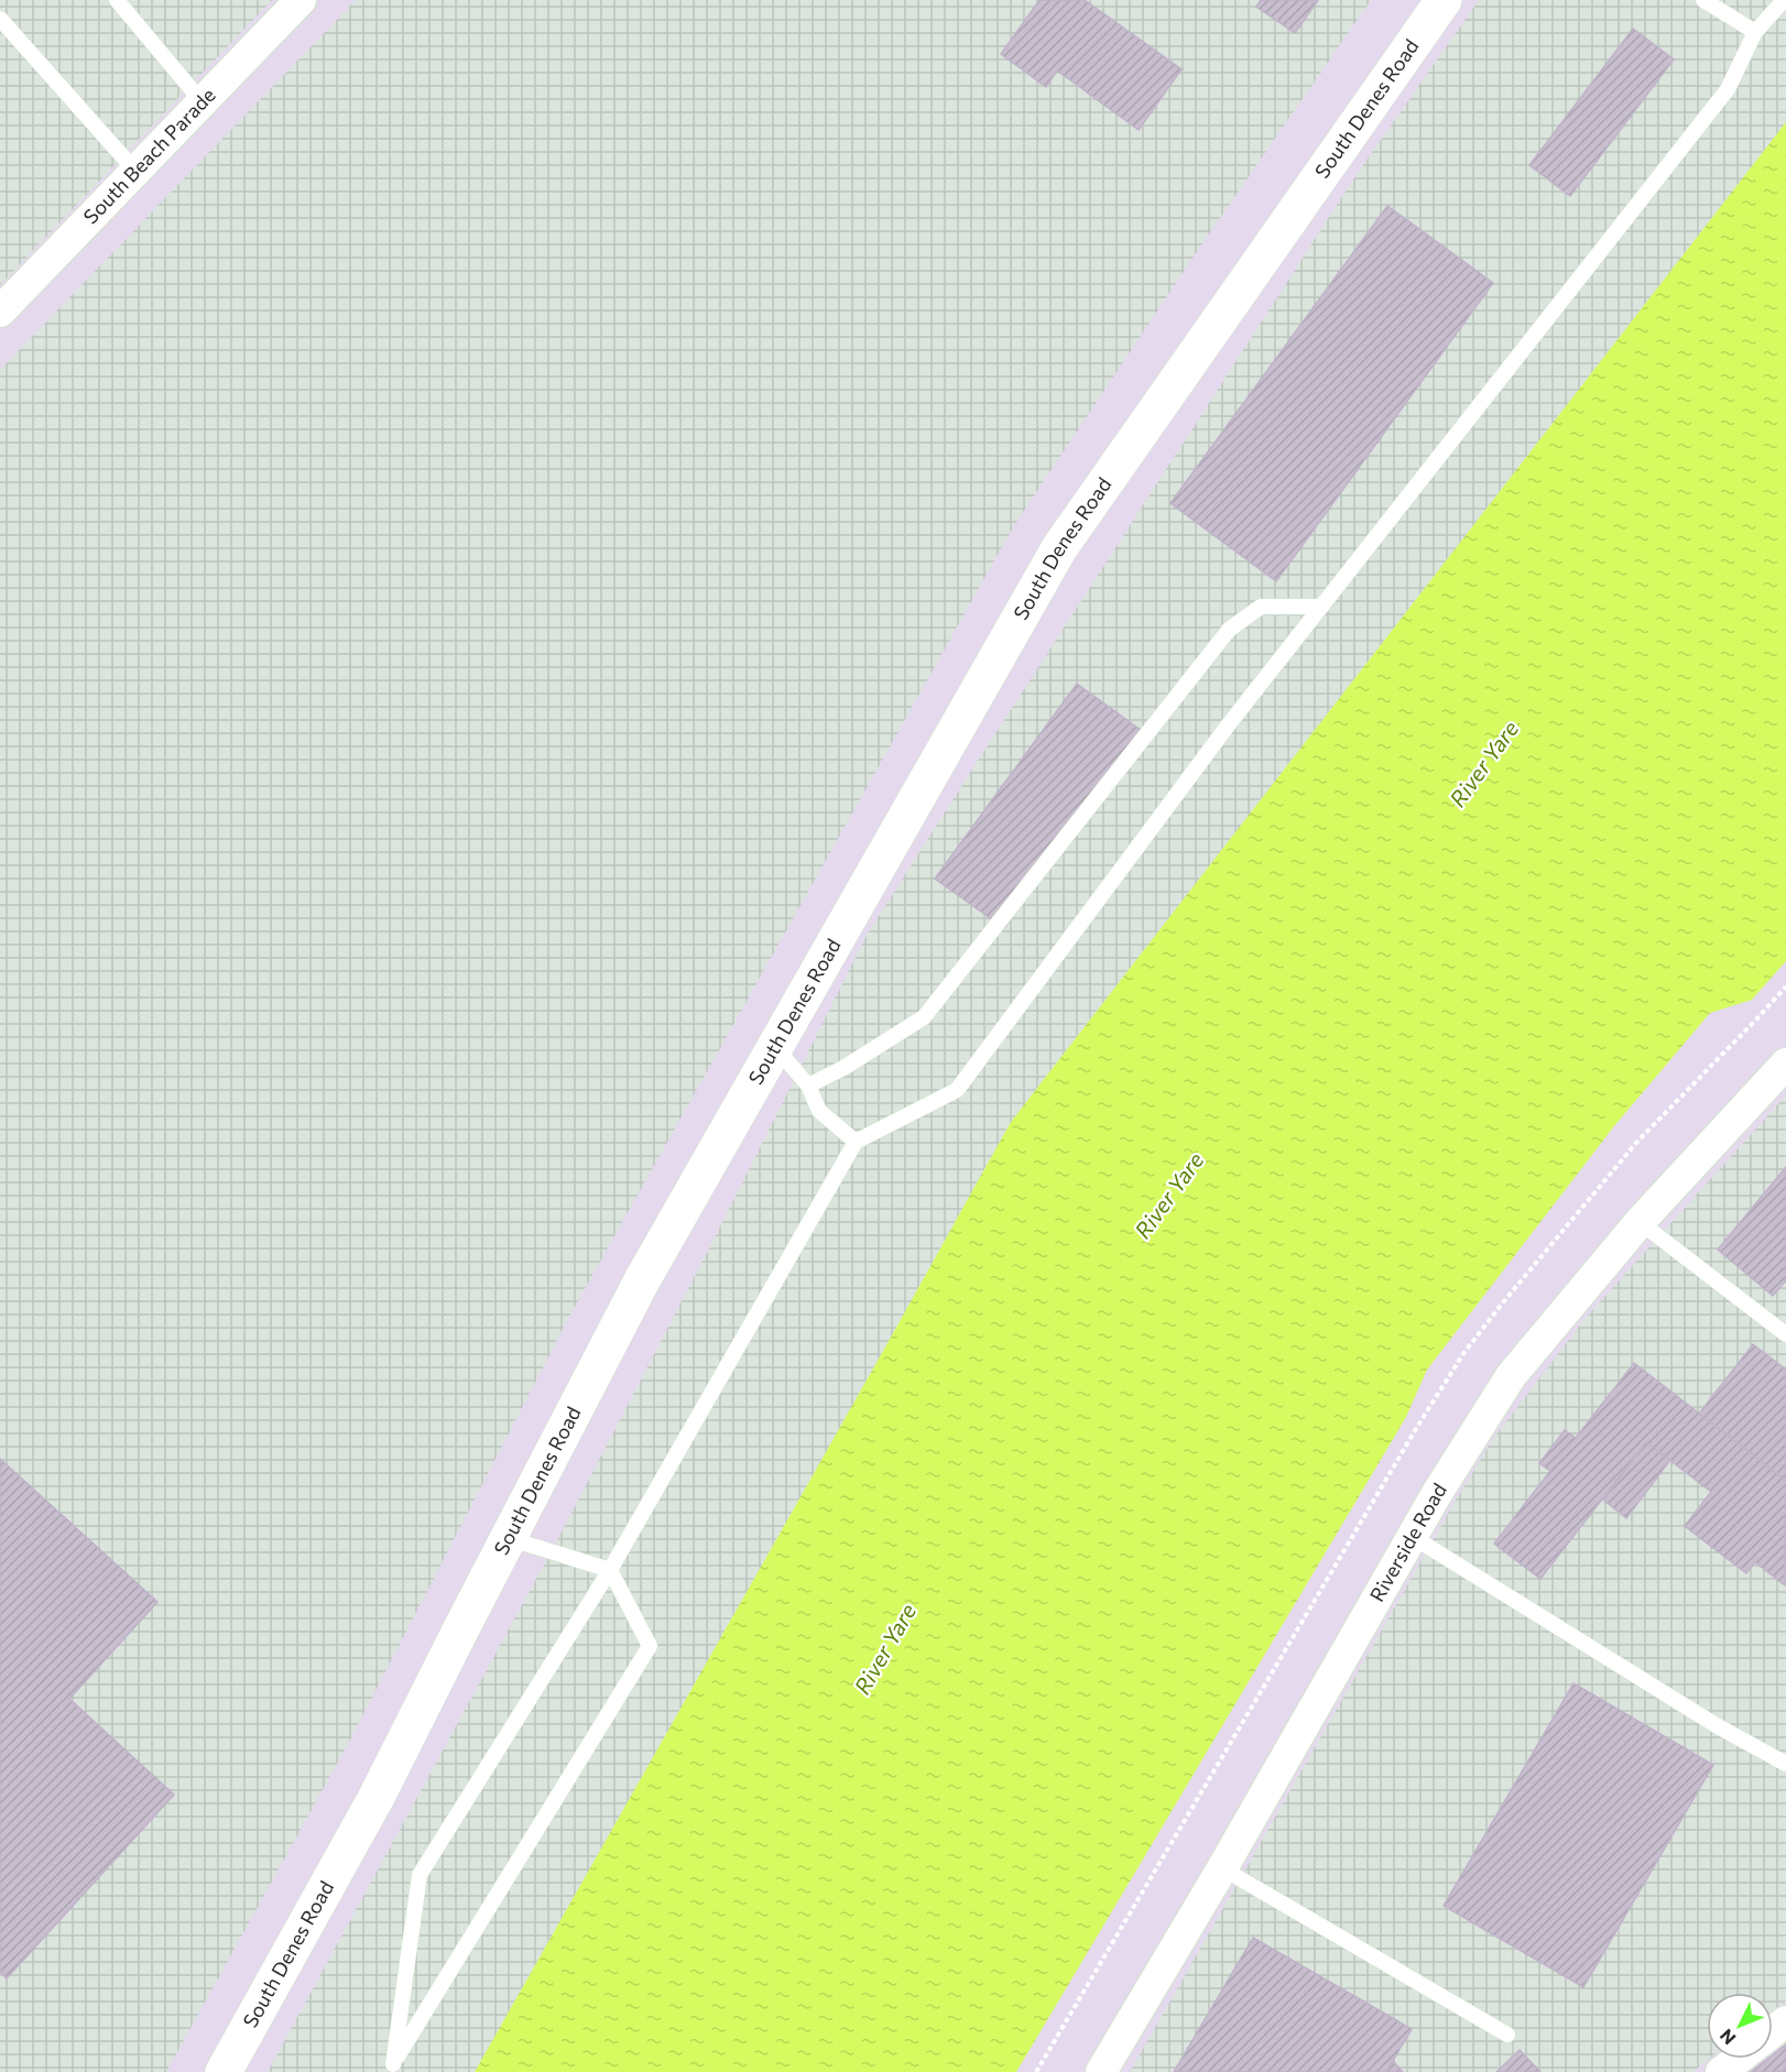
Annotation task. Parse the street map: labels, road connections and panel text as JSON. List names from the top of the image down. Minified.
{"streets":{"street":["South Denes Road","South Beach Parade","Riverside Road"]},"water":["River Yare"],"north":"bottom left"}
